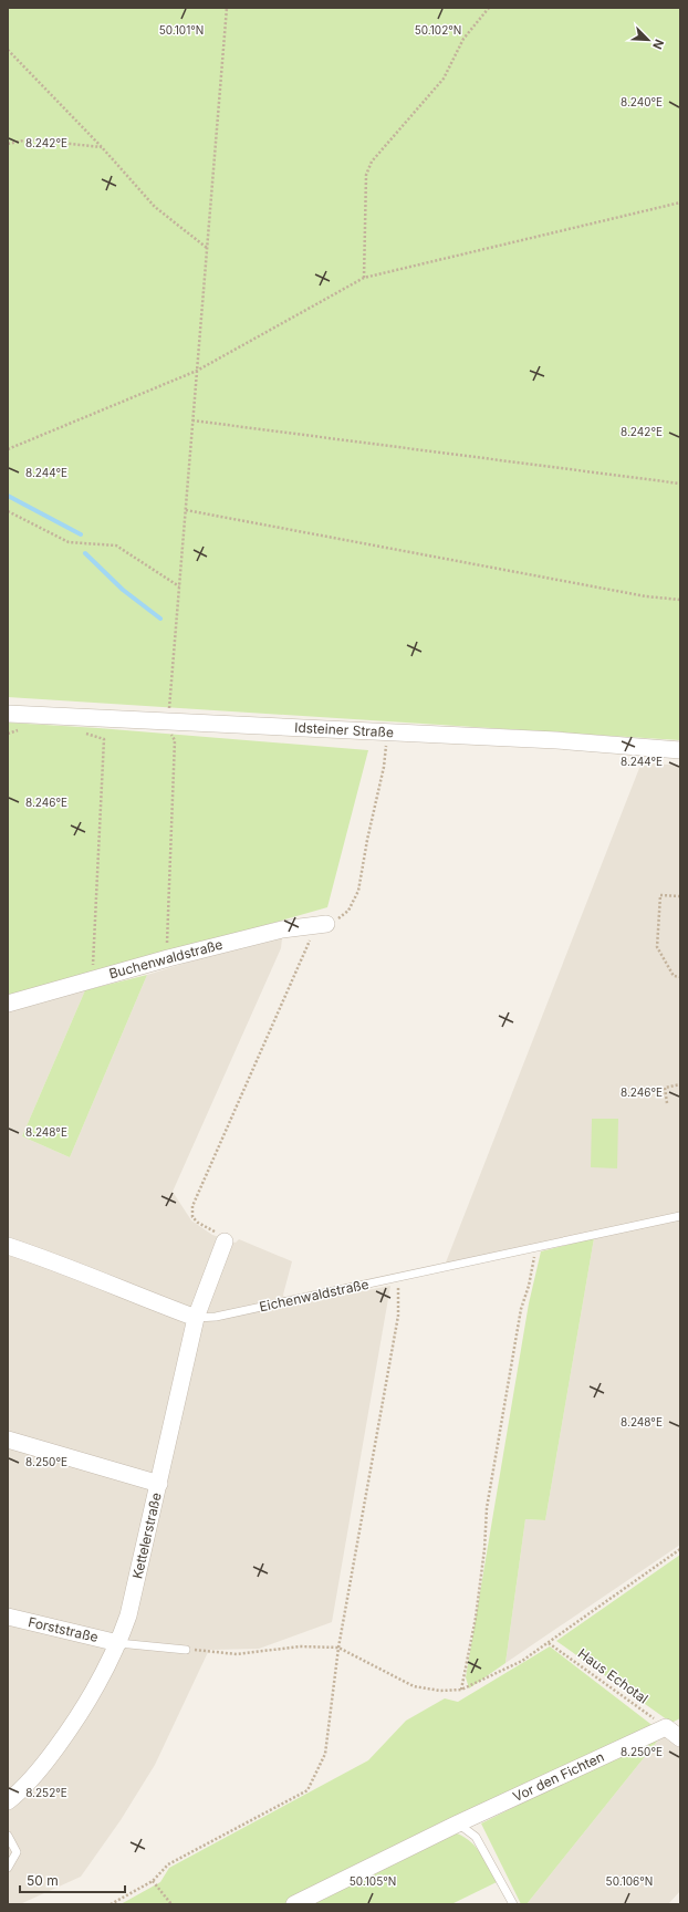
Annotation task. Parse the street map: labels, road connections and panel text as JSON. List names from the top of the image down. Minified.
{"streets":{"street":["Idsteiner Straße","Buchenwaldstraße","Eichenwaldstraße","Kettelerstraße","Forststraße","Vor den Fichten"],"path":["Haus Echotal"]},"crossings":[["Eichenwaldstraße","Kettelerstraße"],["Kettelerstraße","Forststraße"],["Haus Echotal","Vor den Fichten"]],"scale_bar":"50 m","north":"bottom right","coordinates":["50.101°N","50.102°N","8.240°E","8.242°E","8.244°E","8.246°E","8.248°E","8.250°E","8.252°E","50.105°N","50.106°N"]}
